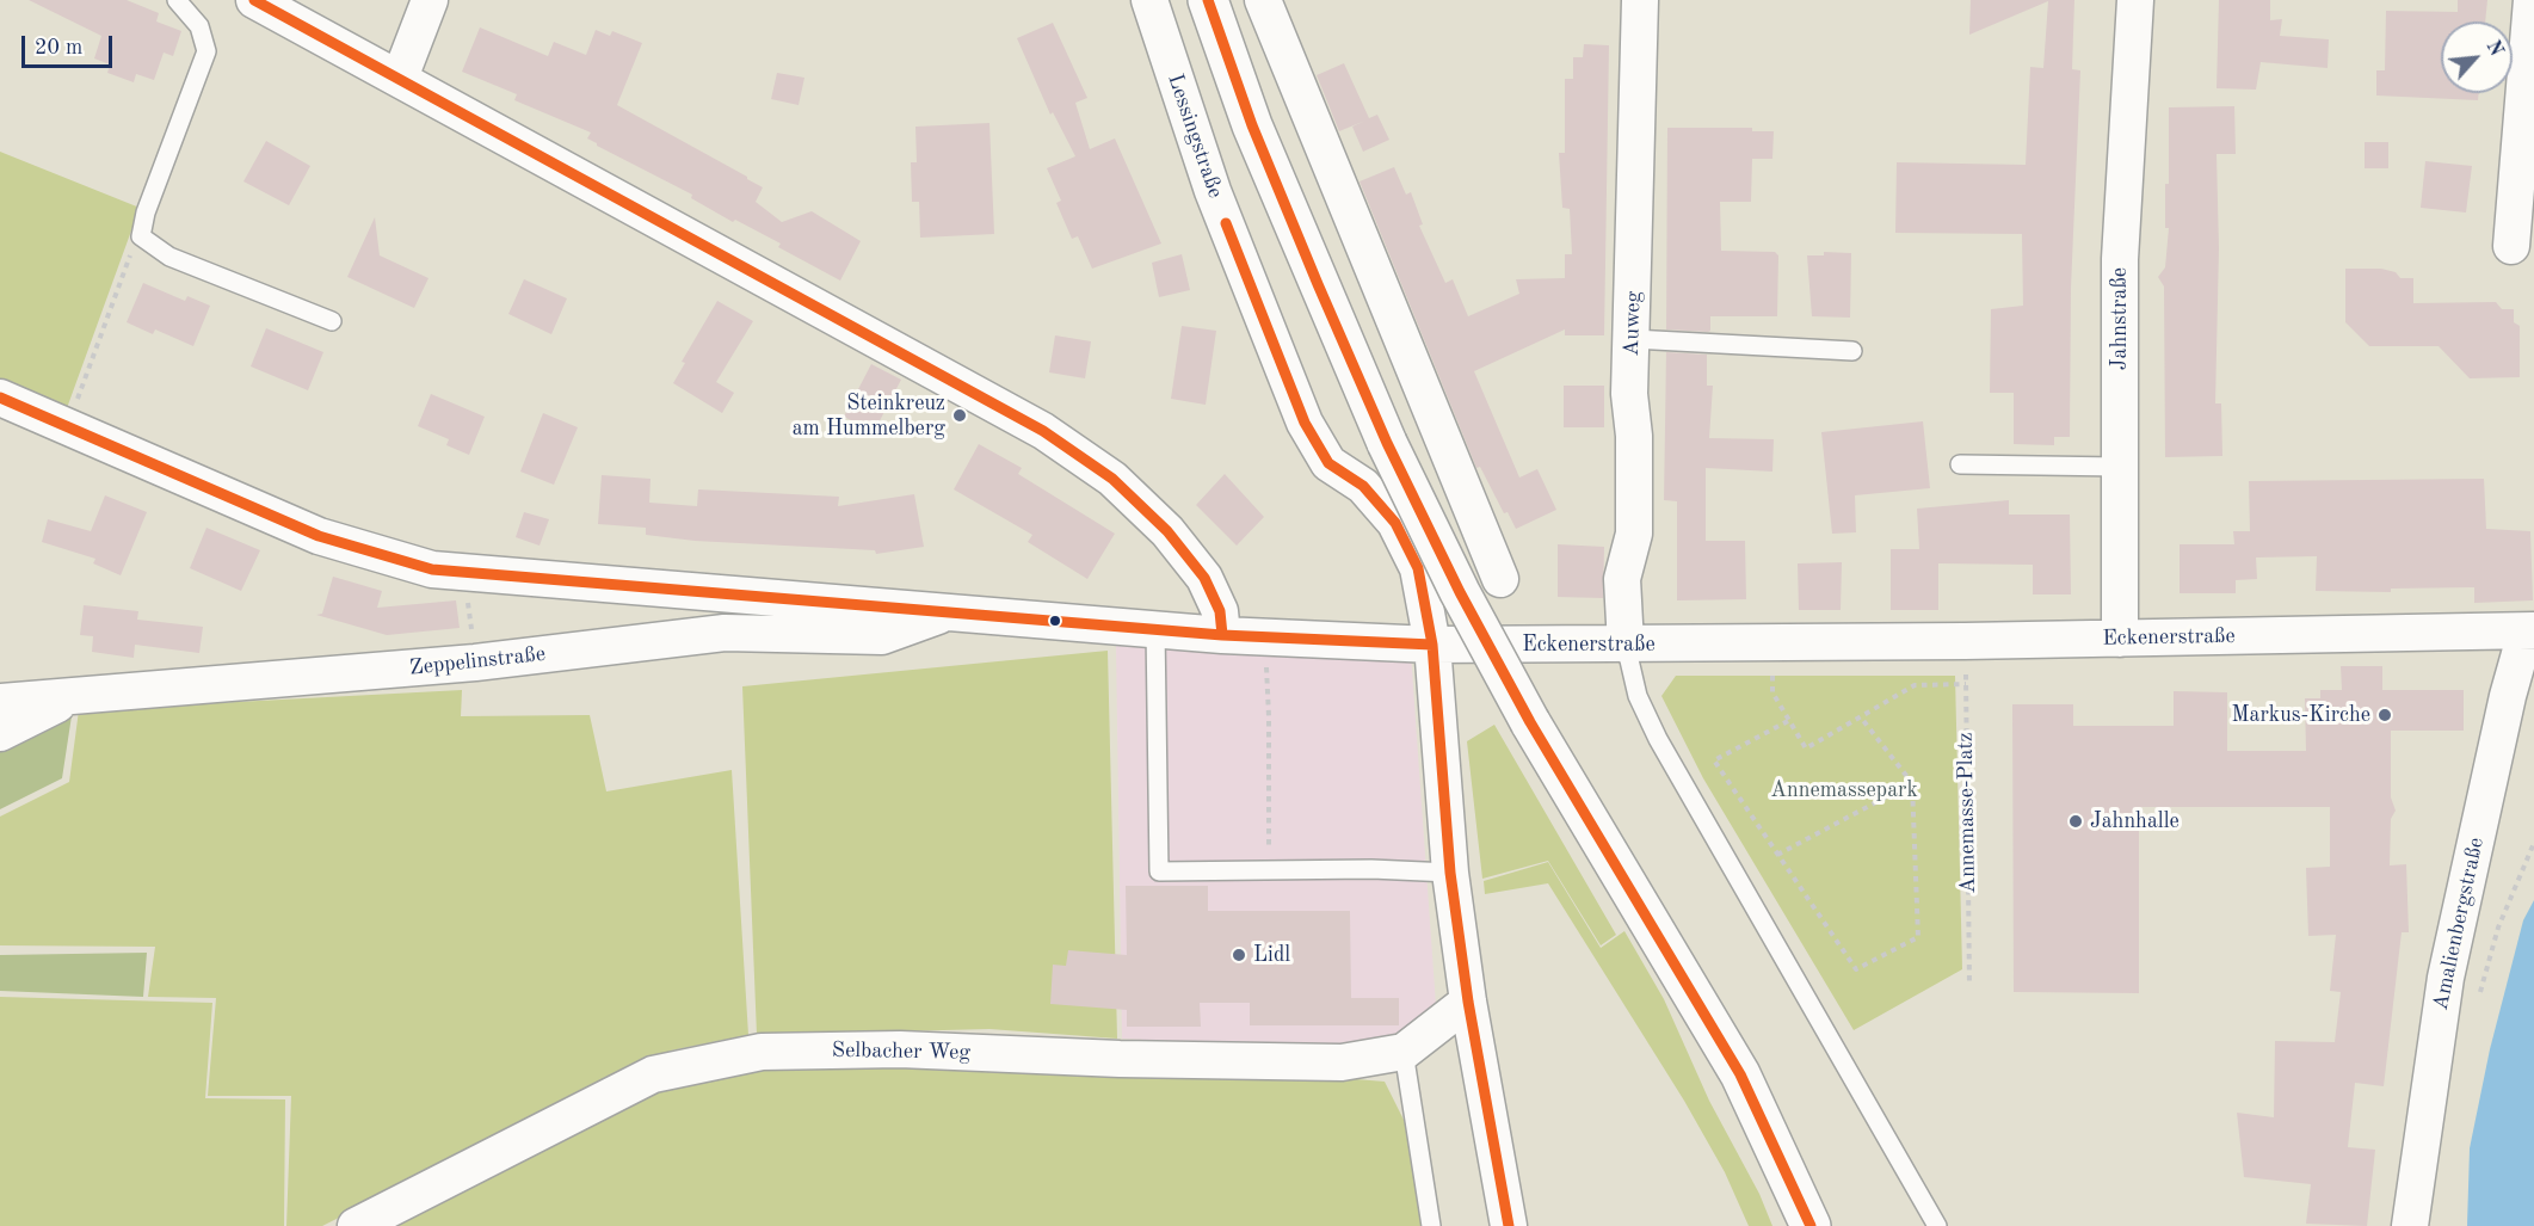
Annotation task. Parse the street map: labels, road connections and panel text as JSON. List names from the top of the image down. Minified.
{"streets":{"street":["Lessingstraße","Jahnstraße","Auweg","Eckenerstraße","Zeppelinstraße","Amalienbergstraße","Selbacher Weg"],"path":["Annemasse-Platz"]},"crossings":[["Lessingstraße","Eckenerstraße"],["Lessingstraße","Selbacher Weg"],["Jahnstraße","Eckenerstraße"],["Auweg","Eckenerstraße"],["Eckenerstraße","Zeppelinstraße"],["Eckenerstraße","Annemasse-Platz"],["Eckenerstraße","Amalienbergstraße"]],"parks":["Annemassepark"],"places":["Steinkreuz am Hummelberg","Markus-Kirche","Jahnhalle","Lidl"],"scale_bar":"20 m","north":"top right"}
